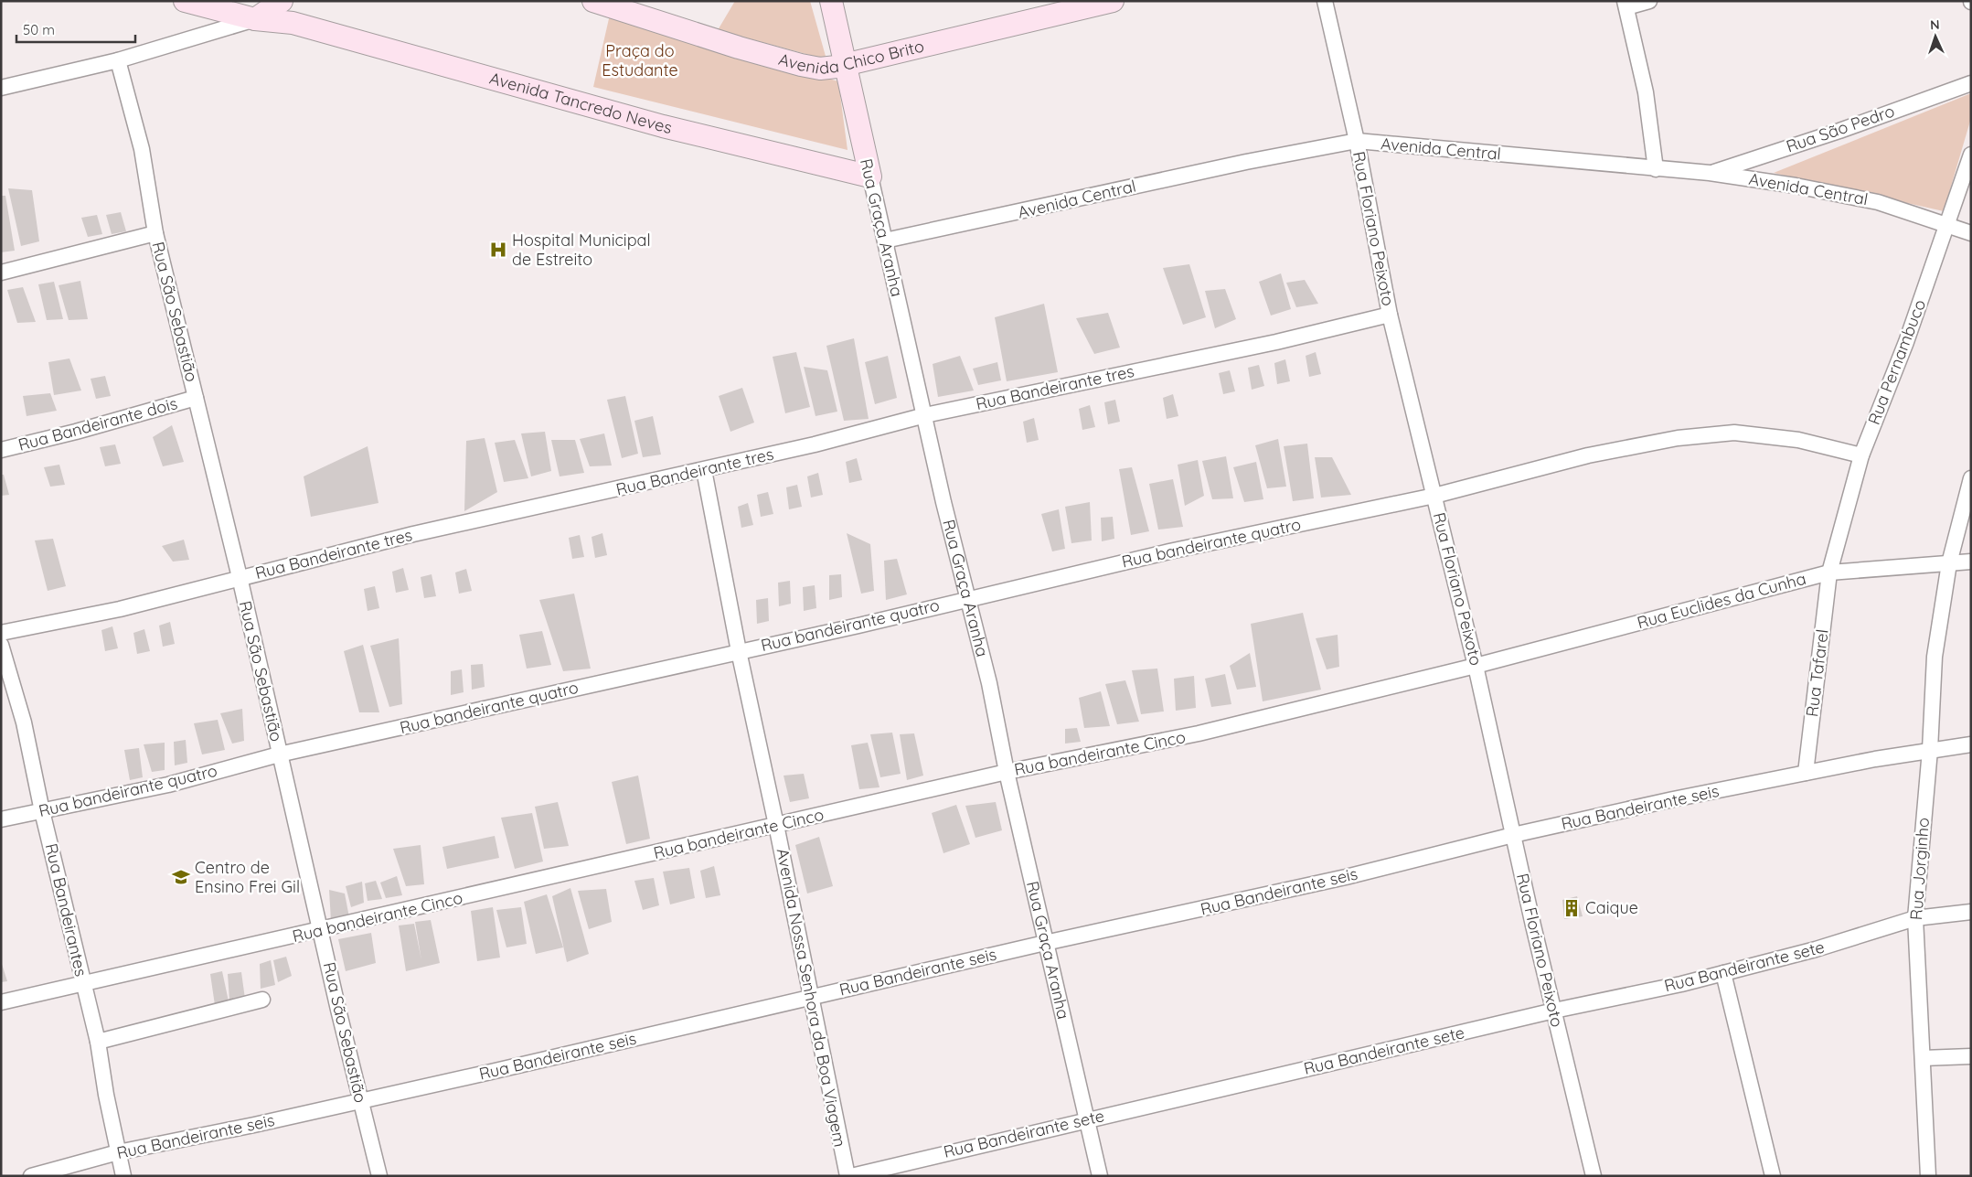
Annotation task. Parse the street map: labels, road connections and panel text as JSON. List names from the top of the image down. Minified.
{"streets":{"main road":["Avenida Chico Brito","Avenida Tancredo Neves","Rua Graça Aranha"],"street":["Rua São Pedro","Avenida Central","Rua Floriano Peixoto","Rua São Sebastião","Rua Pernambuco","Rua Bandeirante tres","Rua Bandeirante dois","Rua bandeirante quatro","Rua Euclides da Cunha","Rua Tafarel","Rua bandeirante Cinco","Rua Bandeirante seis","Rua Jorginho","Rua Bandeirantes","Rua Bandeirante sete","Avenida Nossa Senhora da Boa Viagem"]},"crossings":[["Avenida Chico Brito","Rua Graça Aranha"],["Avenida Tancredo Neves","Rua Graça Aranha"],["Rua São Pedro","Avenida Central"],["Avenida Central","Rua Graça Aranha"],["Avenida Central","Rua Floriano Peixoto"],["Avenida Central","Rua Pernambuco"],["Rua Graça Aranha","Rua Bandeirante tres"],["Rua Graça Aranha","Rua bandeirante quatro"],["Rua Graça Aranha","Rua bandeirante Cinco"],["Rua Graça Aranha","Rua Bandeirante seis"],["Rua Graça Aranha","Rua Bandeirante sete"],["Rua Floriano Peixoto","Rua Bandeirante tres"],["Rua Floriano Peixoto","Rua bandeirante quatro"],["Rua Floriano Peixoto","Rua Euclides da Cunha"],["Rua Floriano Peixoto","Rua bandeirante Cinco"],["Rua Floriano Peixoto","Rua Bandeirante seis"],["Rua Floriano Peixoto","Rua Bandeirante sete"],["Rua São Sebastião","Rua Bandeirante tres"],["Rua São Sebastião","Rua Bandeirante dois"],["Rua São Sebastião","Rua bandeirante quatro"],["Rua São Sebastião","Rua bandeirante Cinco"],["Rua São Sebastião","Rua Bandeirante seis"],["Rua Pernambuco","Rua bandeirante quatro"],["Rua Pernambuco","Rua Euclides da Cunha"],["Rua Pernambuco","Rua Tafarel"],["Rua Bandeirante tres","Avenida Nossa Senhora da Boa Viagem"],["Rua bandeirante quatro","Rua Bandeirantes"],["Rua bandeirante quatro","Avenida Nossa Senhora da Boa Viagem"],["Rua Euclides da Cunha","Rua Tafarel"],["Rua Euclides da Cunha","Rua bandeirante Cinco"],["Rua Euclides da Cunha","Rua Jorginho"],["Rua Tafarel","Rua Bandeirante seis"],["Rua bandeirante Cinco","Rua Bandeirantes"],["Rua bandeirante Cinco","Avenida Nossa Senhora da Boa Viagem"],["Rua Bandeirante seis","Rua Jorginho"],["Rua Bandeirante seis","Rua Bandeirantes"],["Rua Bandeirante seis","Avenida Nossa Senhora da Boa Viagem"],["Rua Jorginho","Rua Bandeirante sete"]],"parks":["Praça do Estudante"],"places":{"hospital":["Hospital Municipal de Estreito"],"school or university":["Centro de Ensino Frei Gil"],"building":["Caique"]},"scale_bar":"50 m","north":"top"}
